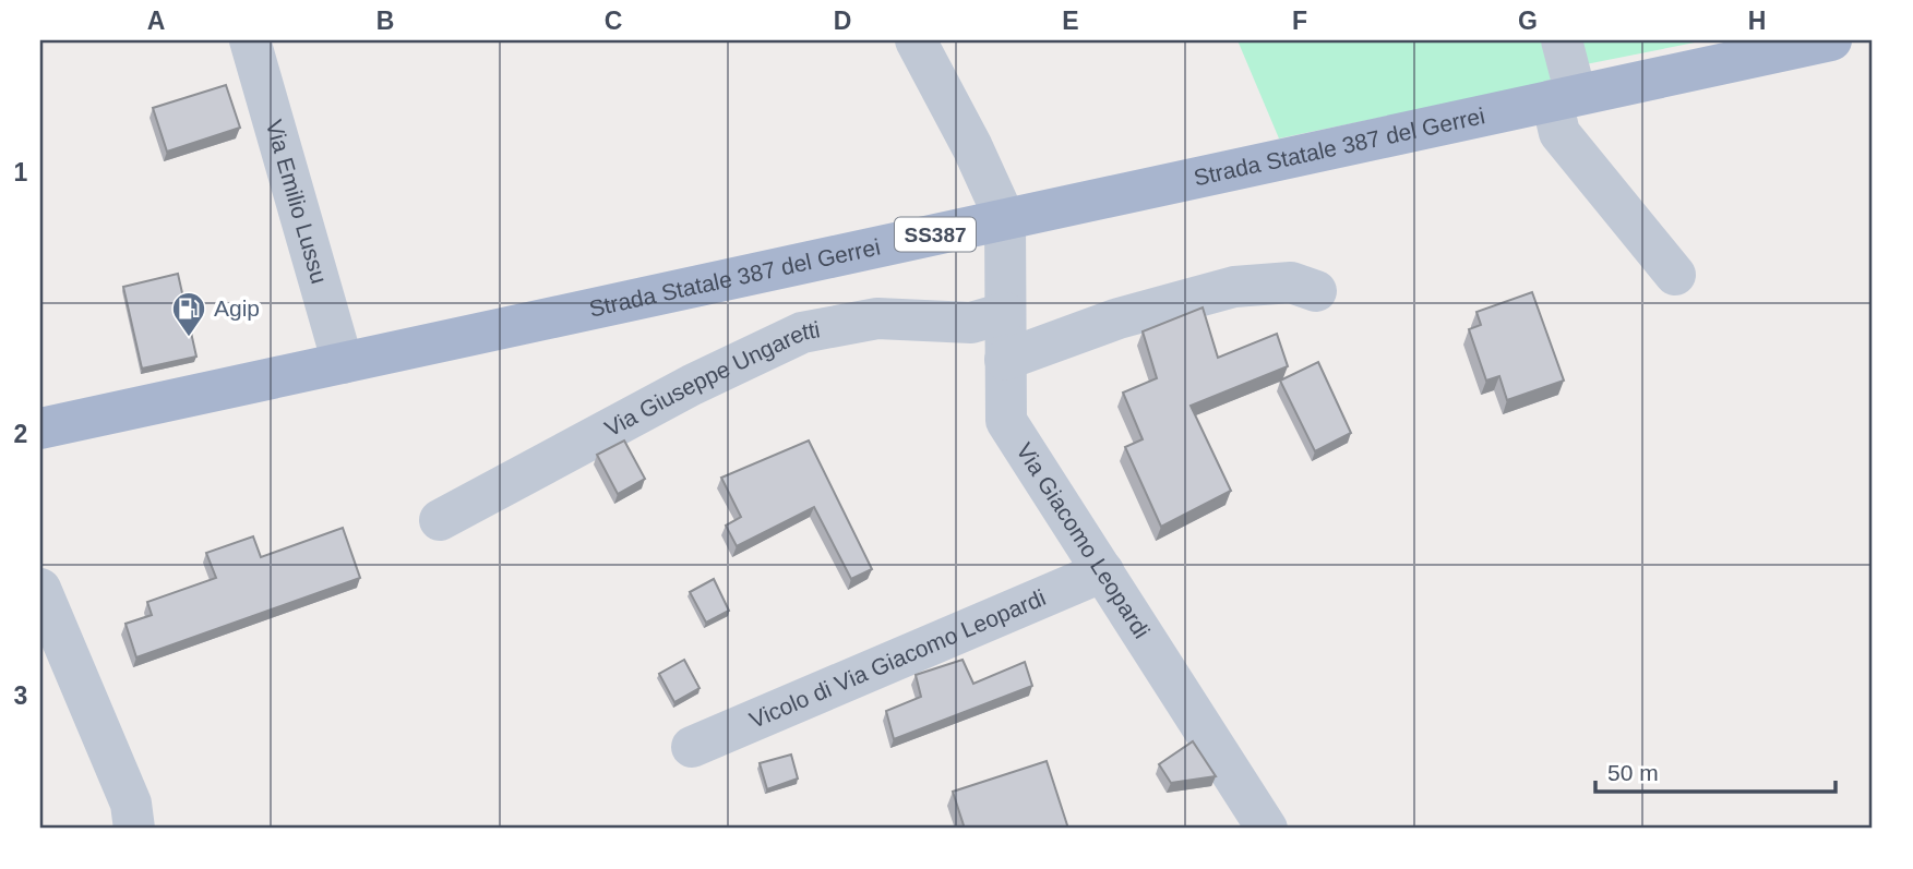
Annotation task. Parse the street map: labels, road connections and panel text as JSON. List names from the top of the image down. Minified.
{"streets":{"main road":["Strada Statale 387 del Gerrei","SS387"],"street":["Via Emilio Lussu","Via Giuseppe Ungaretti","Via Giacomo Leopardi","Vicolo di Via Giacomo Leopardi"]},"crossings":[["Strada Statale 387 del Gerrei","Via Emilio Lussu"],["Strada Statale 387 del Gerrei","Via Giacomo Leopardi"],["Via Giuseppe Ungaretti","Via Giacomo Leopardi"],["Via Giacomo Leopardi","Vicolo di Via Giacomo Leopardi"]],"places":{"fuel station":["Agip"]},"scale_bar":"50 m","grid":{"columns":["A","B","C","D","E","F","G","H"],"rows":["1","2","3"]}}
